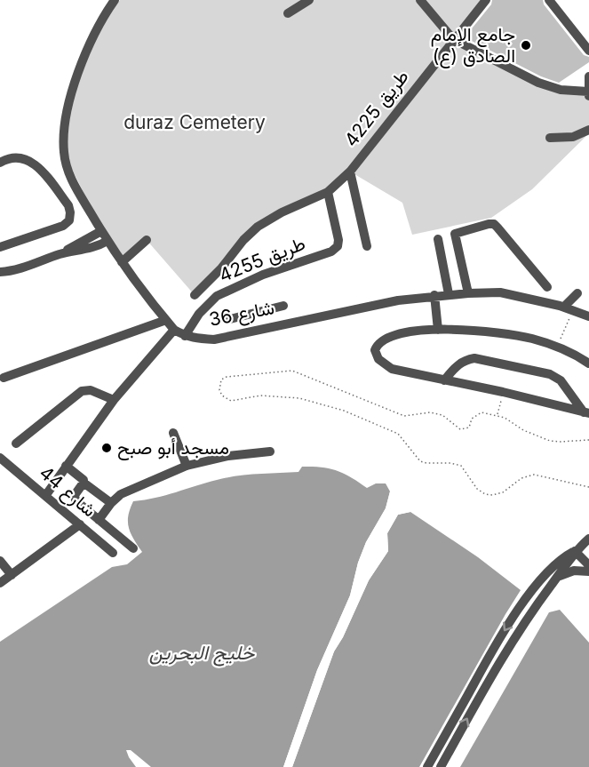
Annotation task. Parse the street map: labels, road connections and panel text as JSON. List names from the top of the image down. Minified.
{"streets":{"street":["طريق 4225","طريق 4255","شارع 36","شارع 44"]},"crossings":[["طريق 4225","طريق 4255"],["طريق 4255","شارع 36"]],"water":["خليج البحرين"],"parks":["duraz Cemetery"],"places":["جامع الإمام الصادق (ع)","مسجد أبو صبح"]}
